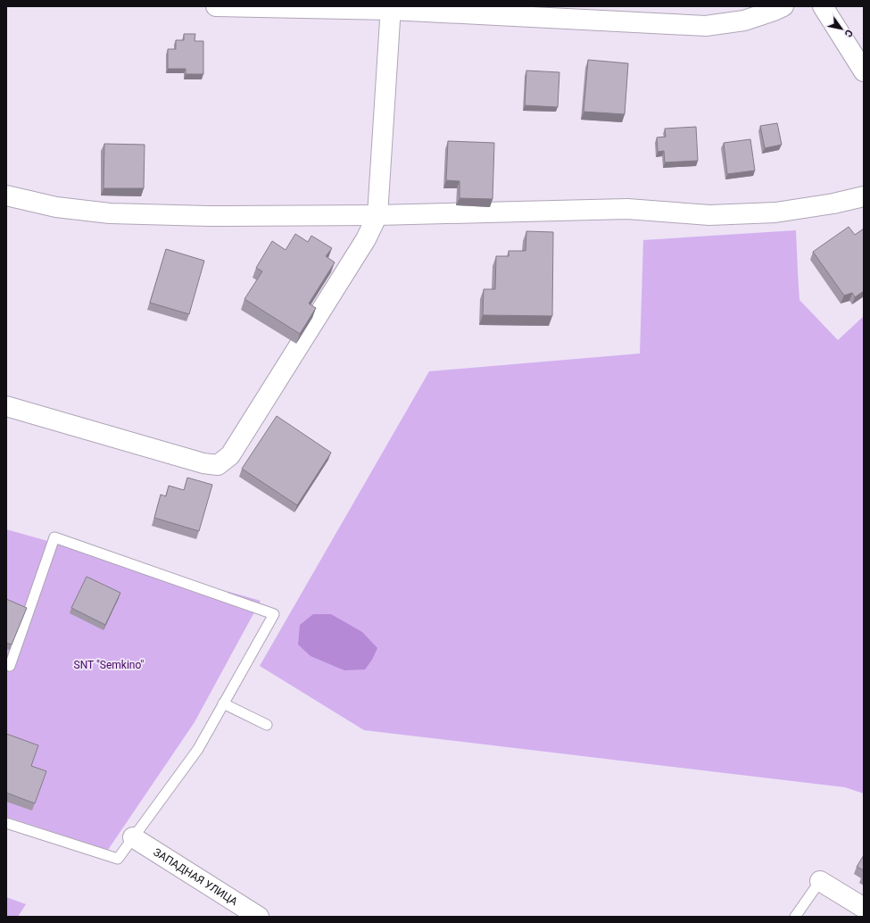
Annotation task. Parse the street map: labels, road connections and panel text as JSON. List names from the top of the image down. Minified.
{"streets":{"street":["ЗАПАДНАЯ УЛИЦА"]},"parks":["SNT \"Semkino\""],"north":"bottom right"}
